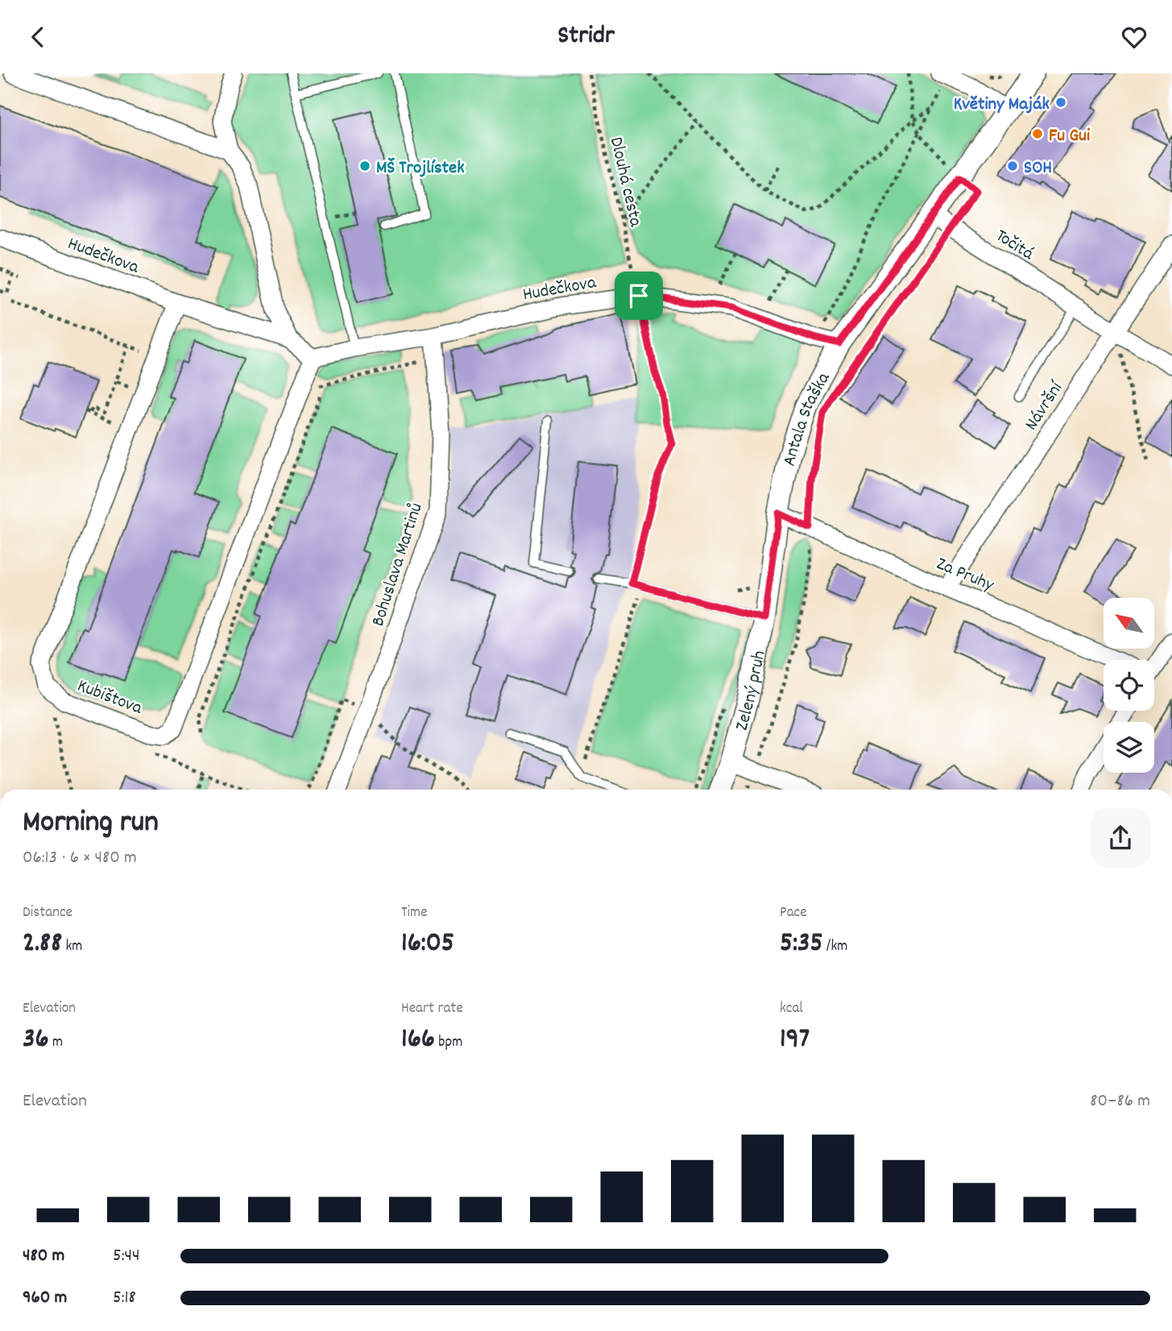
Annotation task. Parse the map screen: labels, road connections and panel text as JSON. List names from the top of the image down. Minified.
{"streets":{"street":["Točitá","Hudečkova","Návršní","Antala Staška","Bohuslava Martinů","Za Pruhy","Zelený pruh","Kubištova"],"path":["Dlouhá cesta"]},"crossings":[["Dlouhá cesta","Hudečkova"],["Točitá","Návršní"],["Točitá","Antala Staška"],["Hudečkova","Antala Staška"],["Hudečkova","Bohuslava Martinů"],["Hudečkova","Kubištova"],["Návršní","Za Pruhy"],["Antala Staška","Za Pruhy"],["Antala Staška","Zelený pruh"],["Za Pruhy","Zelený pruh"]],"places":["Květiny Maják","Fu Gui","MŠ Trojlístek","SOH"],"north":"top left","page":{"header":"Stridr","heading":["Morning run","06:13 · 6 × 480 m"],"stats":[["Distance","2.88 km"],["Time","16:05"],["Pace","5:35 /km"],["Elevation","36 m"],["Heart rate","166 bpm"],["kcal","197"]],"chart":["Elevation","80–86 m"],"list":[{"name":"480 m","note":"5:44"},{"name":"960 m","note":"5:18"}]}}
